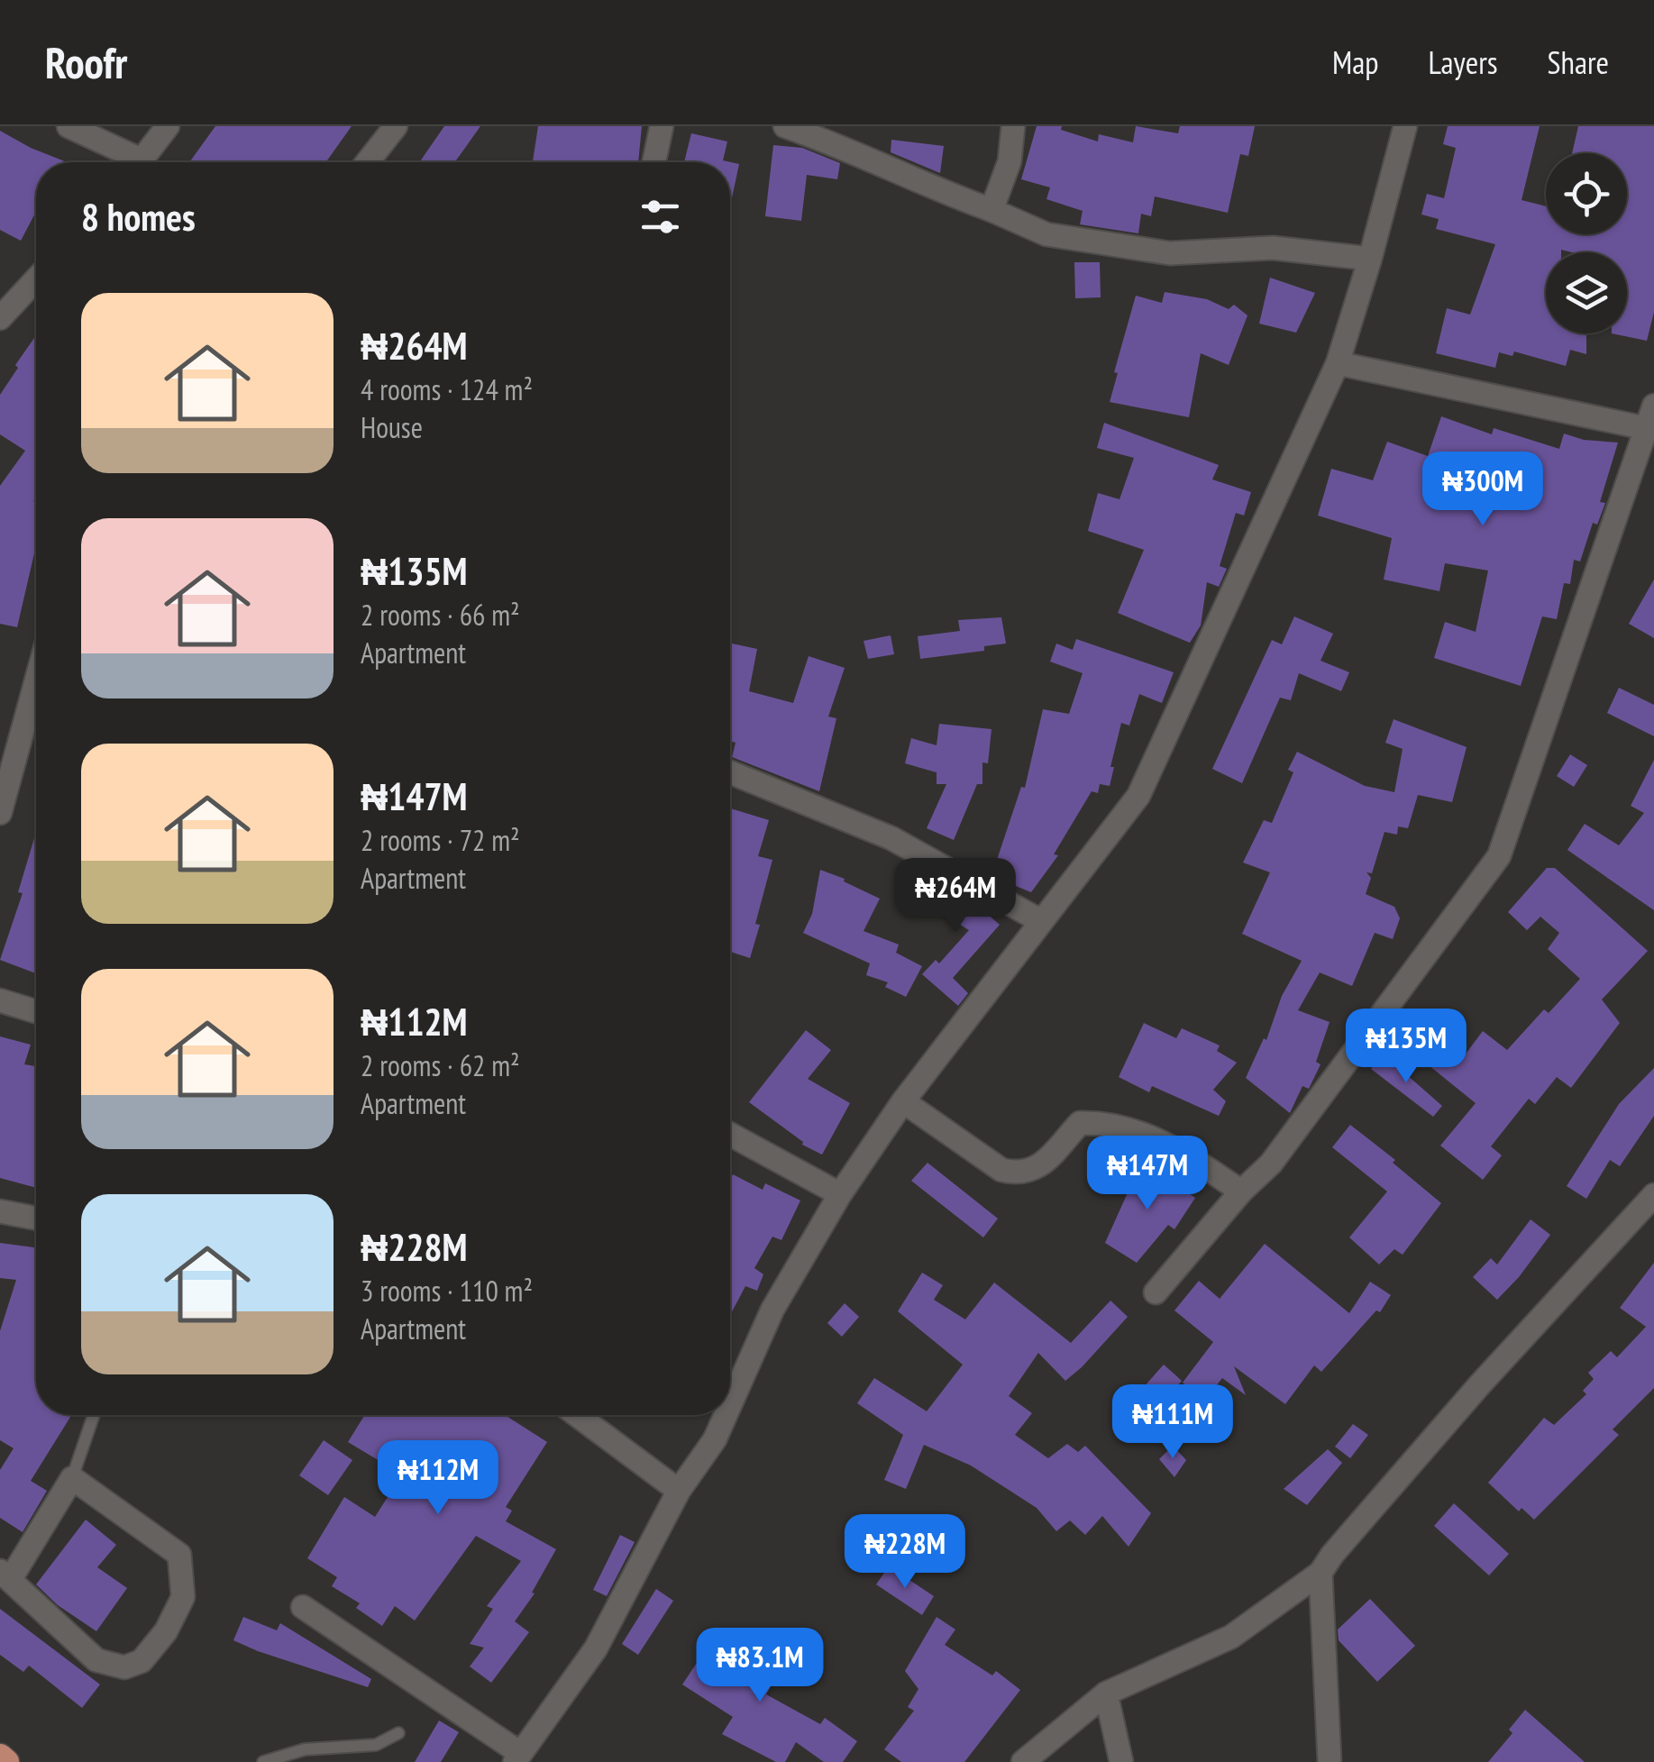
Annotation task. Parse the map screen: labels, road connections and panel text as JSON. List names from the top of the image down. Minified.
{"page":{"header":"Roofr","nav":["Map","Layers","Share"],"heading":"8 homes","list":[{"name":"₦264M","note":"4 rooms · 124 m² · House"},{"name":"₦135M","note":"2 rooms · 66 m² · Apartment"},{"name":"₦147M","note":"2 rooms · 72 m² · Apartment"},{"name":"₦112M","note":"2 rooms · 62 m² · Apartment"},{"name":"₦228M","note":"3 rooms · 110 m² · Apartment"}],"price":["₦300M","₦264M","₦135M","₦147M","₦111M","₦112M","₦228M","₦83.1M"]}}
